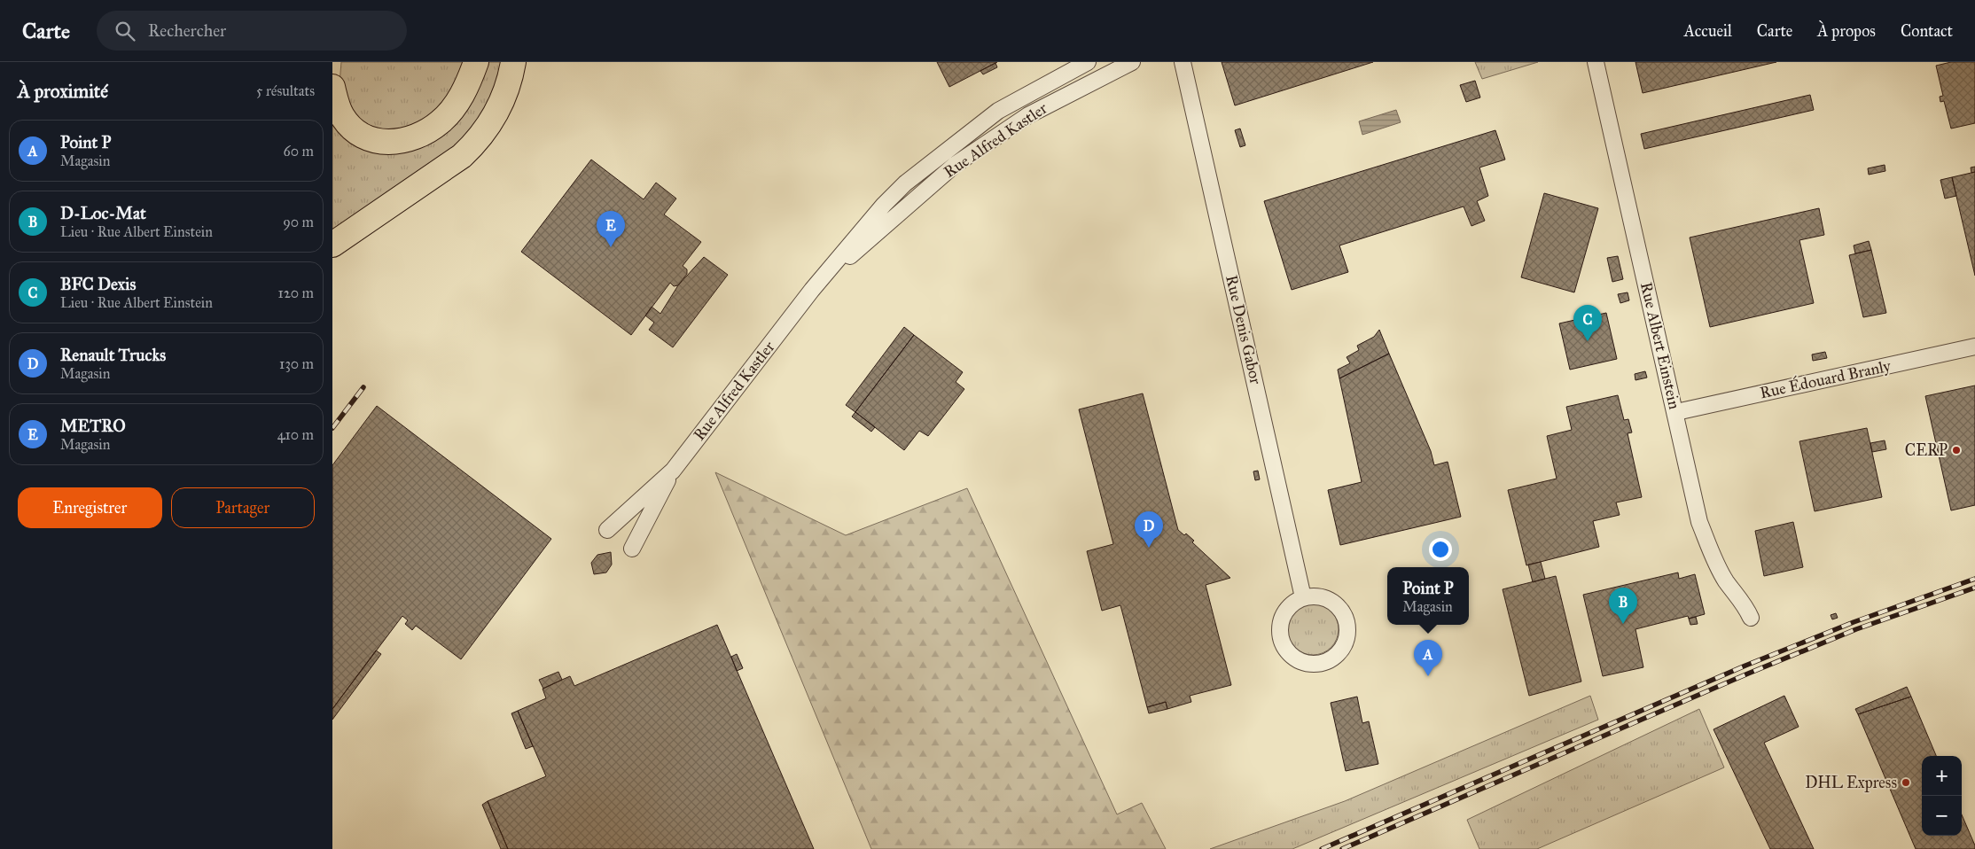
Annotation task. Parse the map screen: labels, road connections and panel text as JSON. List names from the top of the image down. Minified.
{"streets":{"street":["Rue Alfred Kastler","Rue Denis Gabor","Rue Albert Einstein","Rue Édouard Branly"]},"crossings":[["Rue Albert Einstein","Rue Édouard Branly"]],"places":["CERP","DHL Express"],"page":{"header":"Carte","search":"Rechercher","nav":["Accueil","Carte","À propos","Contact"],"heading":["À proximité","5 résultats"],"list":[{"mark":"A","name":"Point P","note":"Magasin","value":"60 m"},{"mark":"B","name":"D-Loc-Mat","note":"Lieu · Rue Albert Einstein","value":"90 m"},{"mark":"C","name":"BFC Dexis","note":"Lieu · Rue Albert Einstein","value":"120 m"},{"mark":"D","name":"Renault Trucks","note":"Magasin","value":"130 m"},{"mark":"E","name":"METRO","note":"Magasin","value":"410 m"}],"pins":["E","C","D","B","A"],"buttons":["Enregistrer","Partager"],"popup":["Point P","Magasin"],"map_buttons":["+","−"]}}
